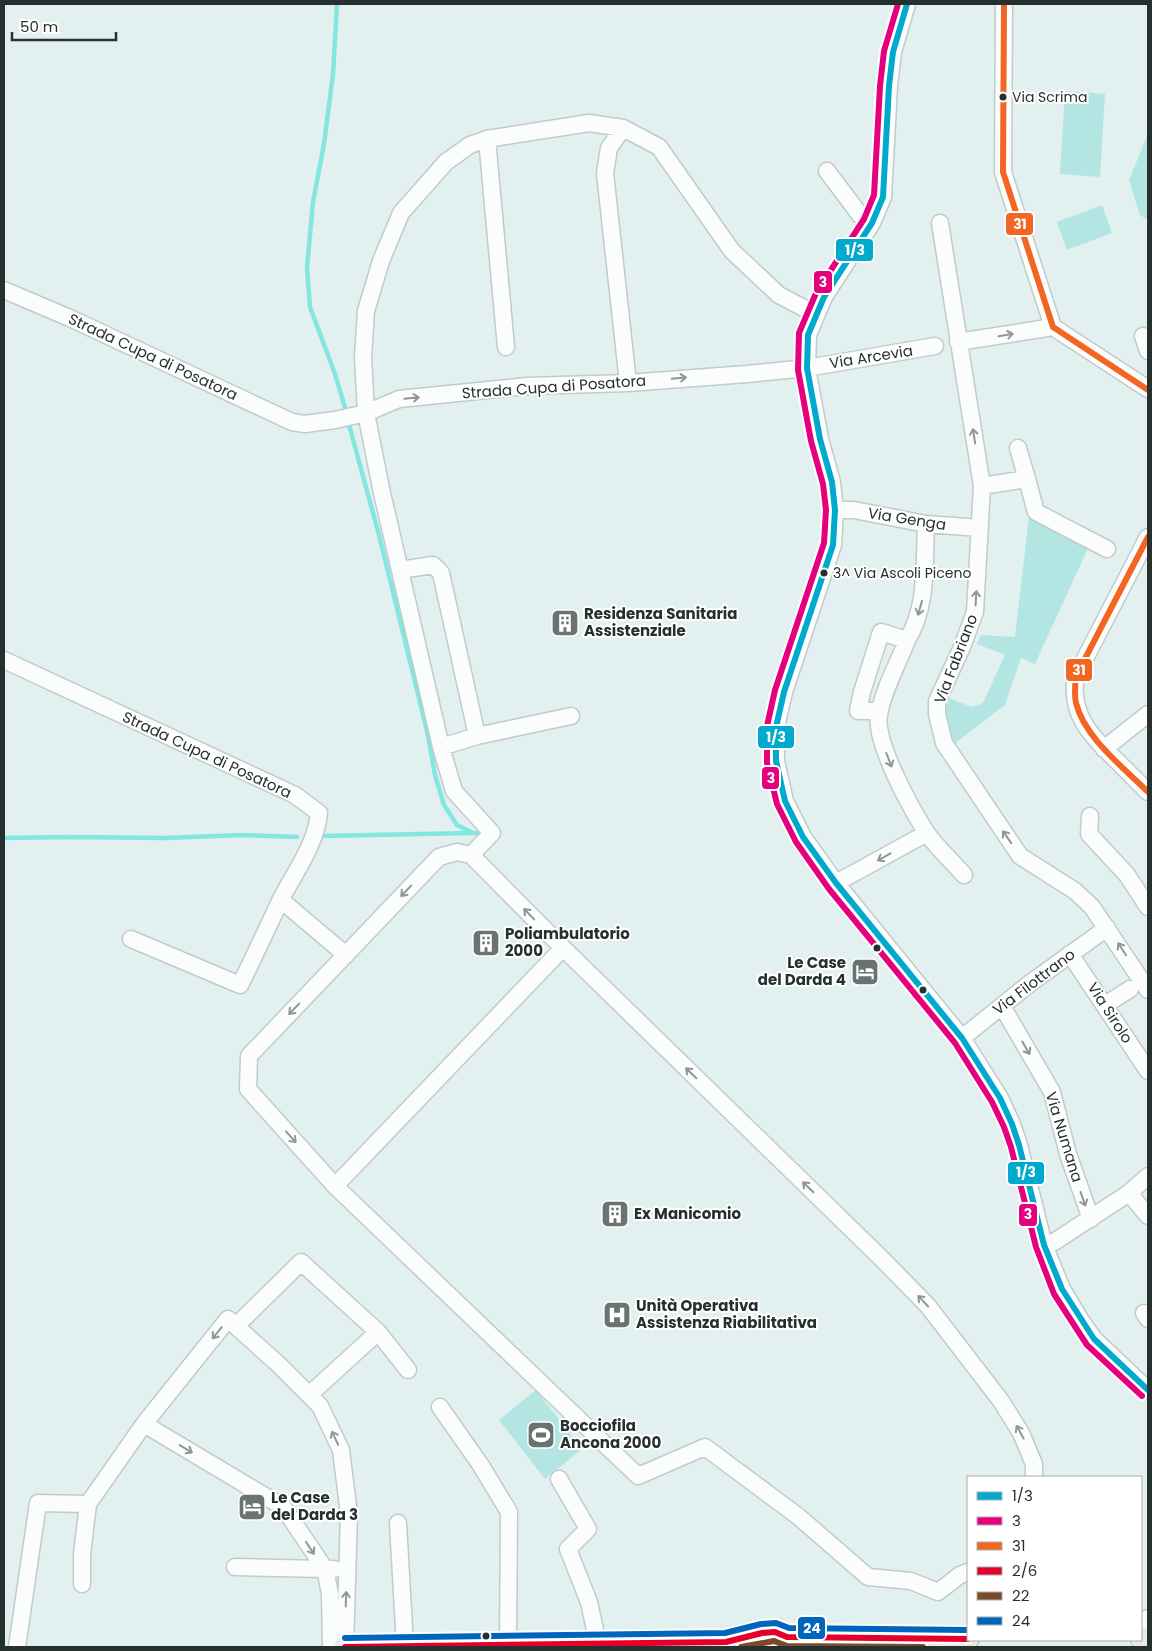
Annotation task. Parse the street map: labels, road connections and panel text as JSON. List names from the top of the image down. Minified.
{"streets":{"street":["Strada Cupa di Posatora","Via Arcevia","Via Genga","Via Fabriano","Via Filottrano","Via Sirolo","Via Numana"]},"crossings":[["Strada Cupa di Posatora","Via Arcevia"],["Via Genga","Via Fabriano"],["Via Fabriano","Via Filottrano"],["Via Filottrano","Via Sirolo"],["Via Filottrano","Via Numana"]],"places":{"other":["Via Scrima","3^ Via Ascoli Piceno"],"building":["Residenza Sanitaria Assistenziale","Poliambulatorio 2000","Ex Manicomio"],"hotel":["Le Case del Darda 4","Le Case del Darda 3"],"hospital":["Unità Operativa Assistenza Riabilitativa"],"sports":["Bocciofila Ancona 2000"]},"lines":["transit line 1/3","transit line 3","transit line 31","transit line 24","transit line 2/6","transit line 22"],"legend":["1/3","3","31","2/6","22","24"],"scale_bar":"50 m"}
